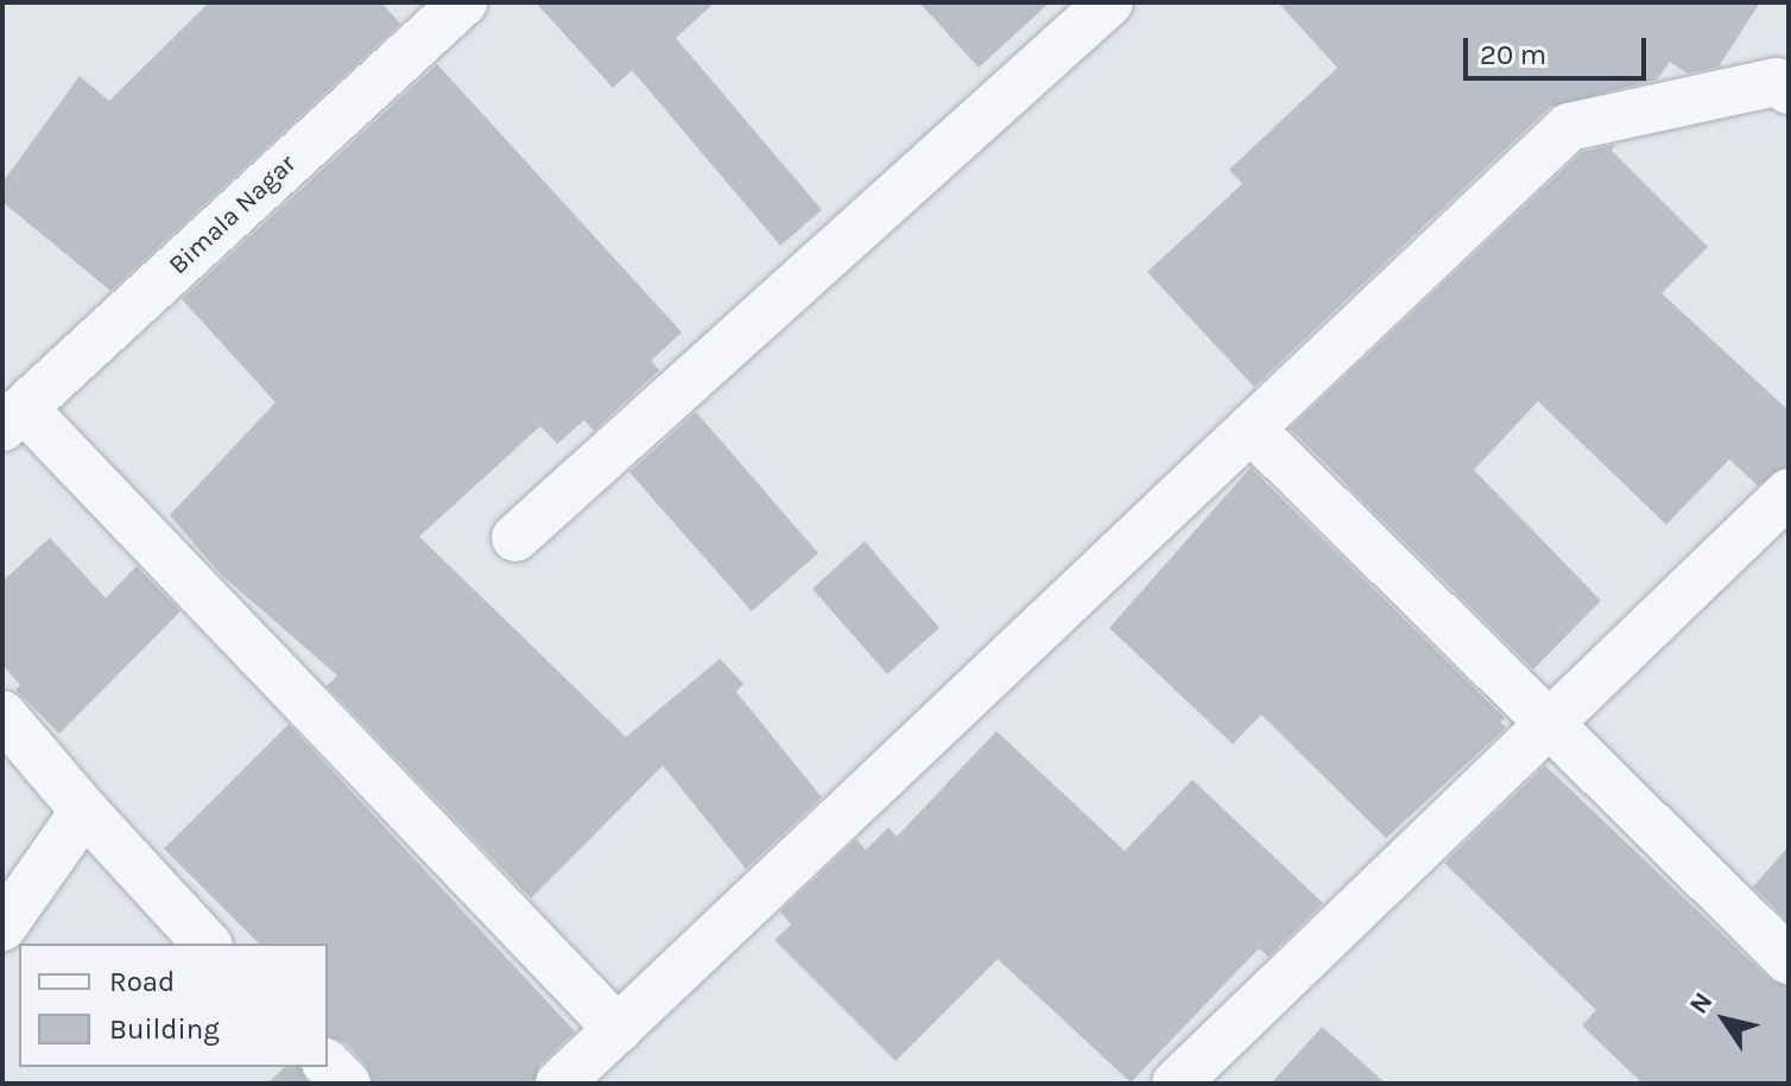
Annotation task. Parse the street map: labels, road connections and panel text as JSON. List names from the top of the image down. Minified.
{"streets":{"street":["Bimala Nagar"]},"legend":["Road","Building"],"scale_bar":"20 m","north":"top left"}
